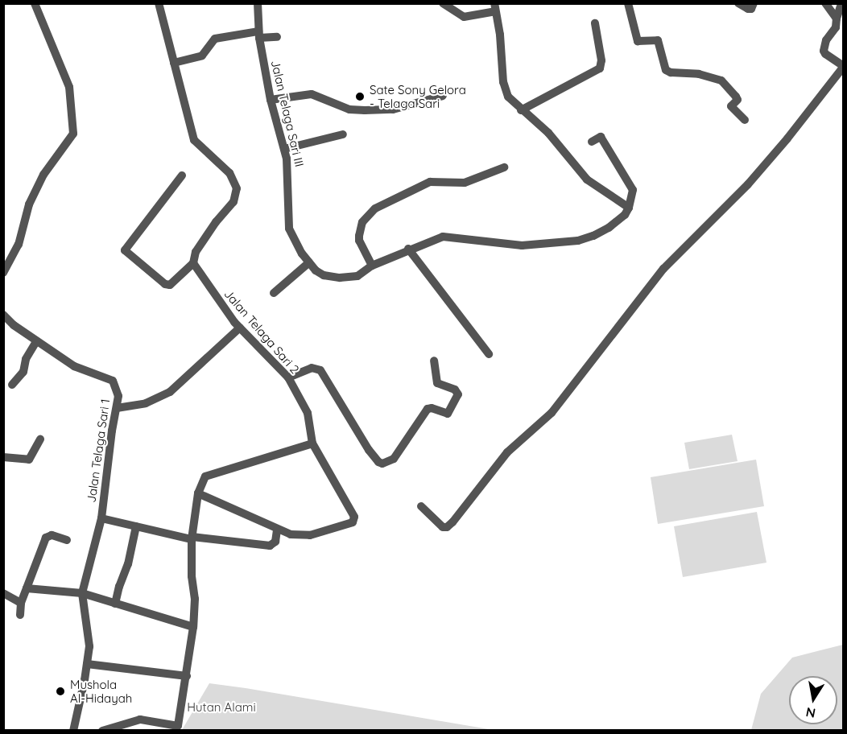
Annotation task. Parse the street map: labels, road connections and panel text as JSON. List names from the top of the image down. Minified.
{"streets":{"street":["Jalan Telaga Sari III","Jalan Telaga Sari 2","Jalan Telaga Sari 1"]},"parks":["Hutan Alami"],"places":["Sate Sony Gelora - Telaga Sari","Mushola Al-Hidayah"],"north":"bottom"}
